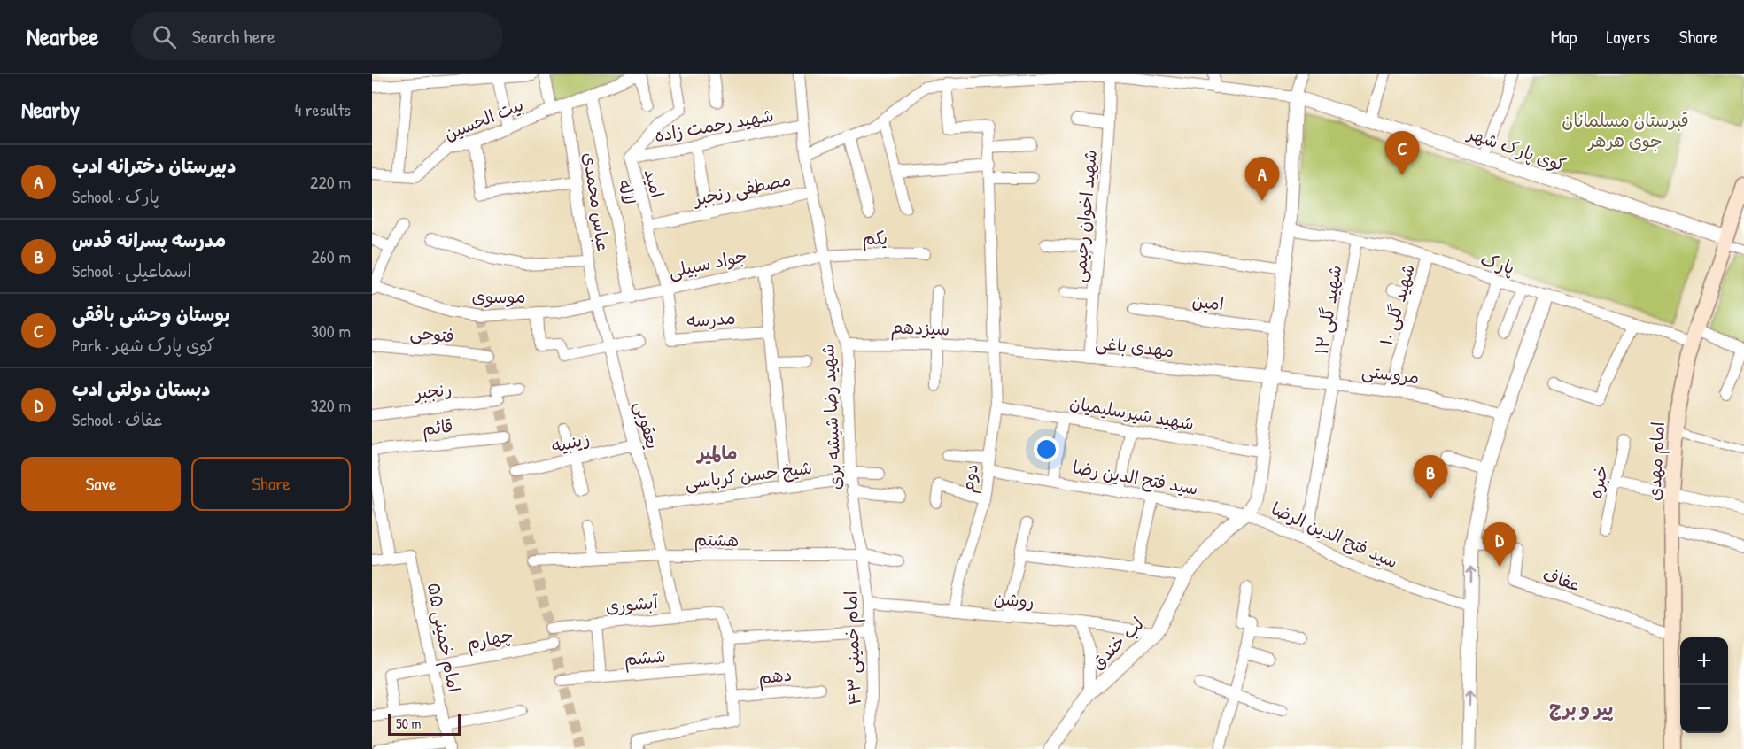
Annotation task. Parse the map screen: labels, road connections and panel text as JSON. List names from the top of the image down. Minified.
{"streets":{"main road":["امام مهدی"],"street":["بیت الحسین","شهید رحمت زاده","کوی پارک شهر","امید","مصطفی رنجبر","لاله","عباس محمدی","شهید اخوان رحیمی","یکم","جواد سبیلی","پارک","موسوی","امین","شهید گلی ۱۰","شهید گلی ۱۲","مدرسه","سیزدهم","فتوحی","مهدی باغی","مروستی","رنجبر","شهید شیرسلیمیان","شهید رضا شیشه بری","یعقوبی","قائم","زینبیه","شیخ حسن کرباسی","سید فتح الدین رضا","دوم","خبره","سید فتح الدین الرضا","هشتم","عفاف","روشن","آبشوری","امام خمینی ۵۵","چهارم","لب خندق","امام خمینی ۴۳","ششم","دهم"]},"crossings":[["بیت الحسین","لاله"],["بیت الحسین","عباس محمدی"],["شهید رحمت زاده","امید"],["شهید رحمت زاده","شهید رضا شیشه بری"],["کوی پارک شهر","امام مهدی"],["امید","مصطفی رنجبر"],["امید","جواد سبیلی"],["امید","مدرسه"],["مصطفی رنجبر","شهید رضا شیشه بری"],["لاله","جواد سبیلی"],["عباس محمدی","جواد سبیلی"],["عباس محمدی","موسوی"],["عباس محمدی","یعقوبی"],["شهید اخوان رحیمی","مهدی باغی"],["یکم","جواد سبیلی"],["یکم","شهید رضا شیشه بری"],["جواد سبیلی","موسوی"],["جواد سبیلی","مدرسه"],["جواد سبیلی","شهید رضا شیشه بری"],["جواد سبیلی","یعقوبی"],["پارک","شهید گلی ۱۰"],["پارک","شهید گلی ۱۲"],["پارک","امام مهدی"],["موسوی","یعقوبی"],["شهید گلی ۱۰","مروستی"],["شهید گلی ۱۲","مروستی"],["شهید گلی ۱۲","سید فتح الدین الرضا"],["سیزدهم","مهدی باغی"],["سیزدهم","شهید رضا شیشه بری"],["سیزدهم","دوم"],["مهدی باغی","مروستی"],["مهدی باغی","دوم"],["شهید شیرسلیمیان","دوم"],["شهید رضا شیشه بری","شیخ حسن کرباسی"],["شهید رضا شیشه بری","هشتم"],["شهید رضا شیشه بری","امام خمینی ۴۳"],["یعقوبی","زینبیه"],["یعقوبی","شیخ حسن کرباسی"],["یعقوبی","هشتم"],["یعقوبی","آبشوری"],["امام مهدی","عفاف"],["سید فتح الدین رضا","دوم"],["سید فتح الدین رضا","سید فتح الدین الرضا"],["سید فتح الدین رضا","لب خندق"],["دوم","روشن"],["سید فتح الدین الرضا","لب خندق"],["هشتم","امام خمینی ۴۳"],["روشن","لب خندق"],["روشن","امام خمینی ۴۳"],["امام خمینی ۵۵","چهارم"]],"districts":["مالمیر","پیر و برج"],"parks":["قبرستان مسلمانان جوی هرهر"],"scale_bar":"50 m","page":{"header":"Nearbee","search":"Search here","nav":["Map","Layers","Share"],"heading":["Nearby","4 results"],"pins":["C","A","B","D"],"list":[{"mark":"A","name":"دبیرستان دخترانه ادب","note":"School · پارک","value":"220 m"},{"mark":"B","name":"مدرسه پسرانه قدس","note":"School · اسماعیلی","value":"260 m"},{"mark":"C","name":"بوستان وحشی بافقی","note":"Park · کوی پارک شهر","value":"300 m"},{"mark":"D","name":"دبستان دولتی ادب","note":"School · عفاف","value":"320 m"}],"buttons":["Save","Share"],"map_buttons":["+","−"],"scale":"50 m"}}
